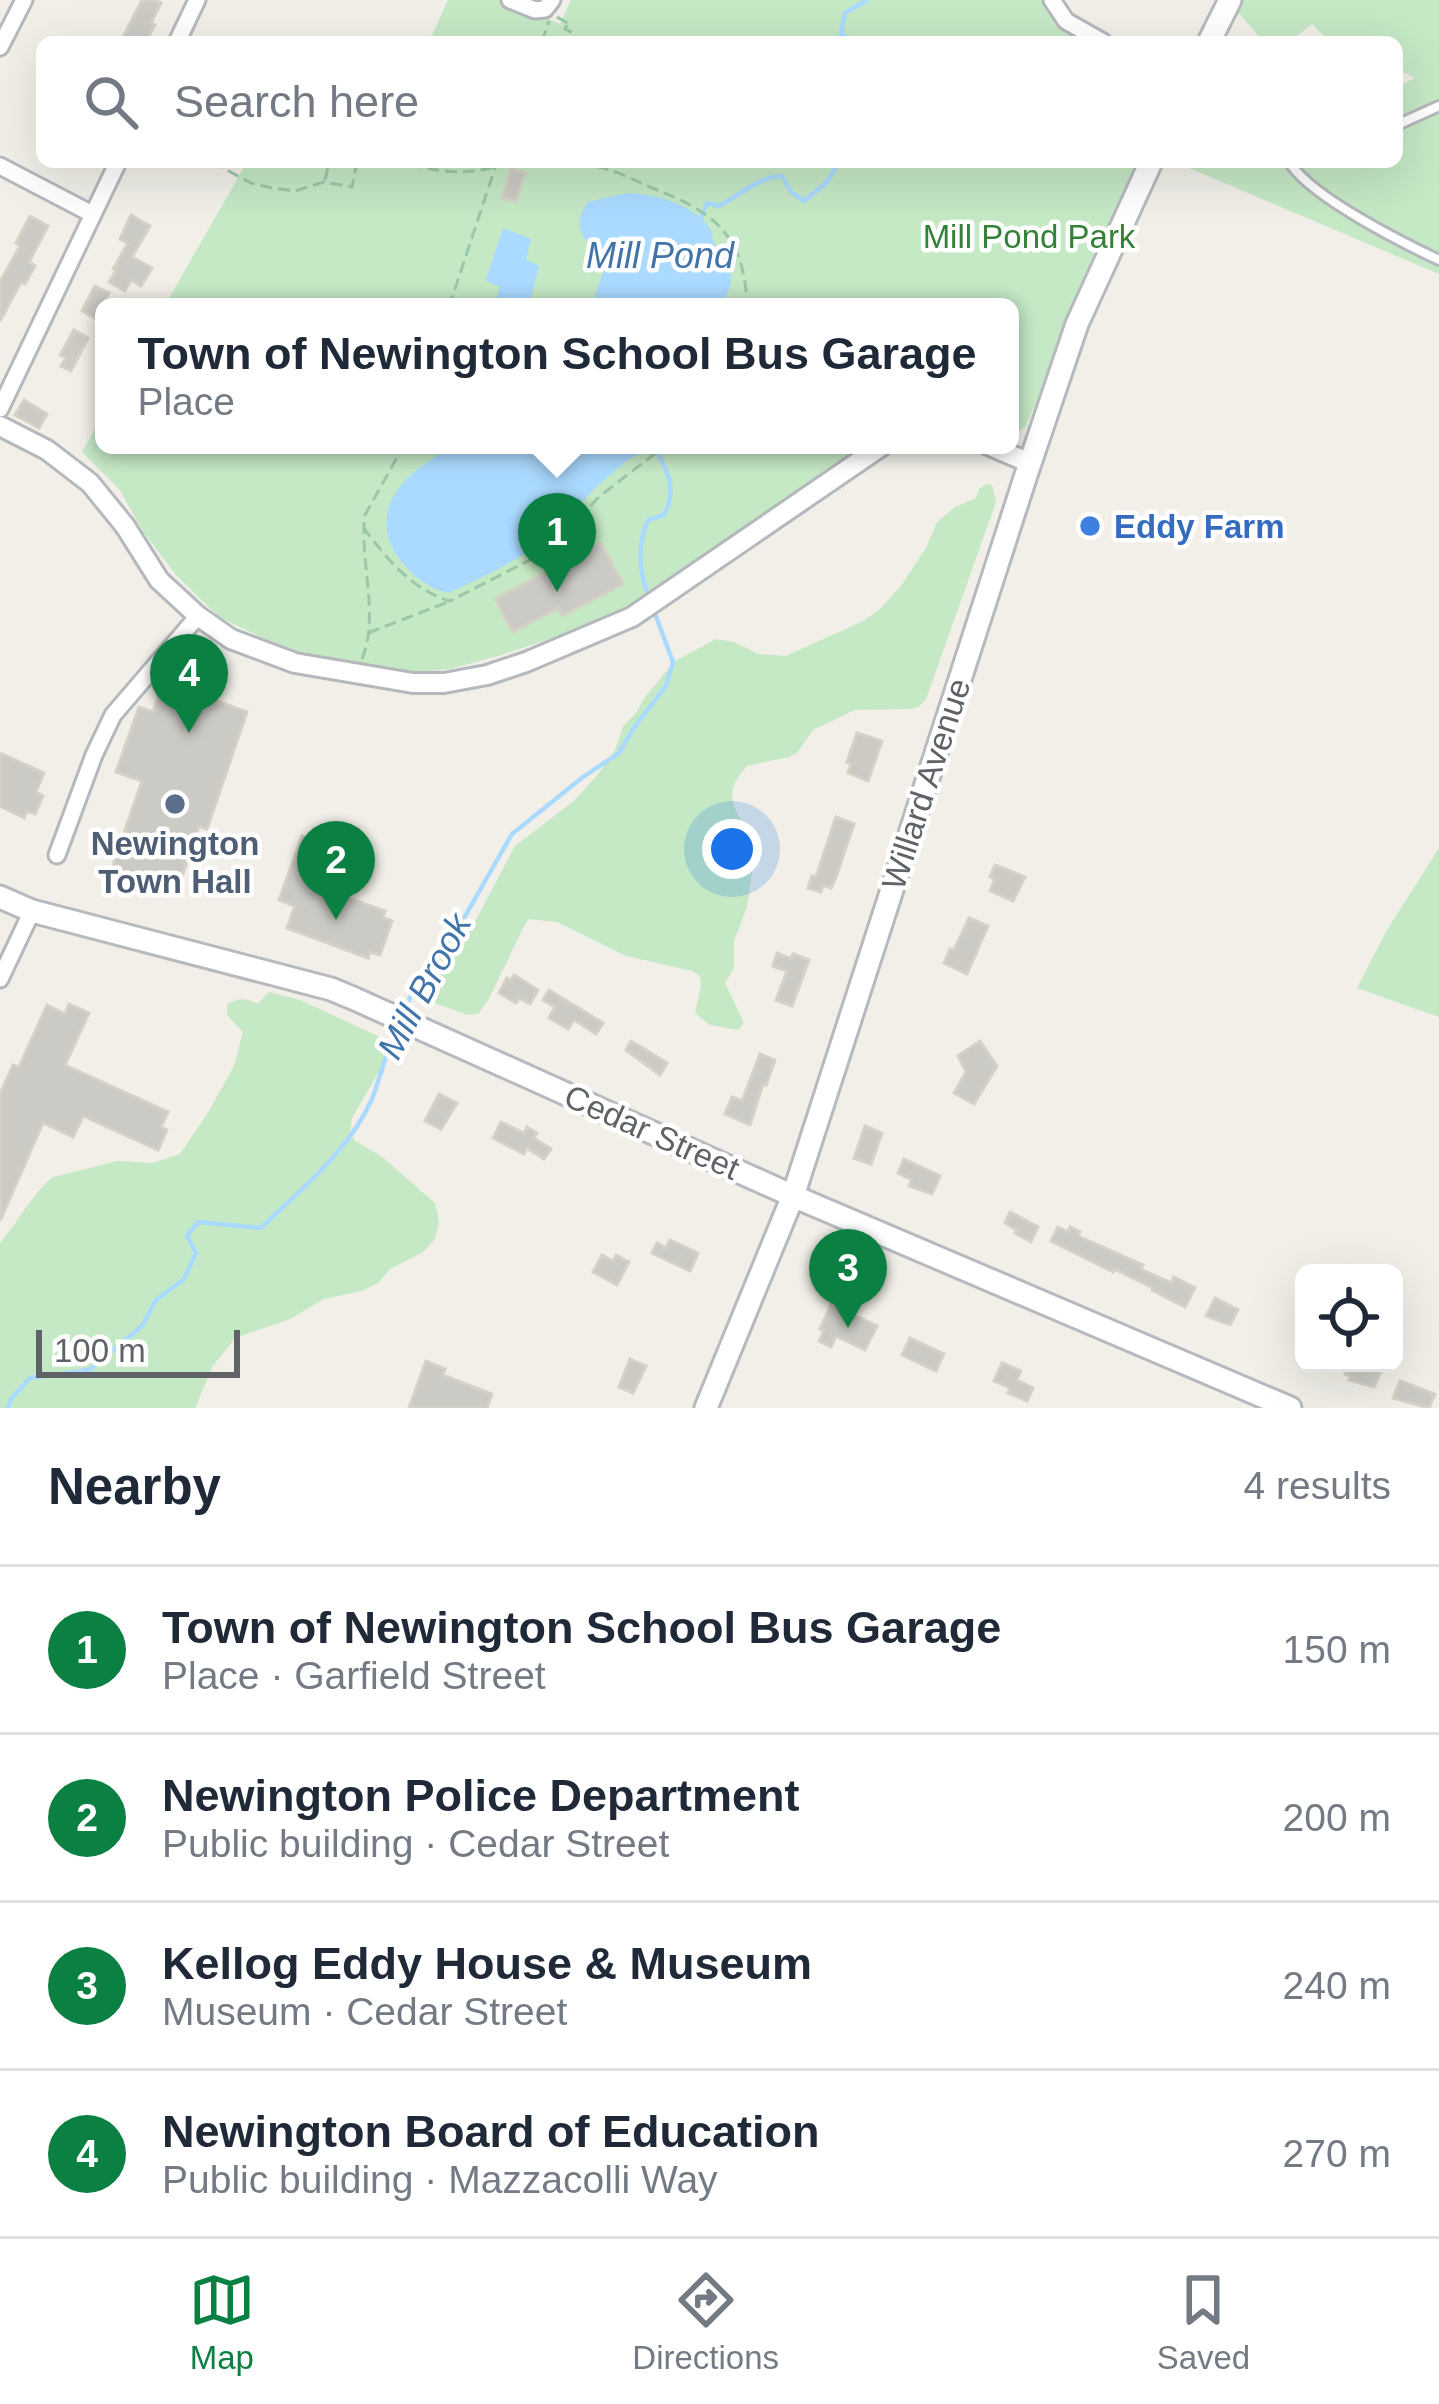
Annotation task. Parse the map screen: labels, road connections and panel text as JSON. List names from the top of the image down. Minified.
{"streets":{"main road":["Willard Avenue","Cedar Street"]},"crossings":[["Willard Avenue","Cedar Street"]],"water":["Mill Pond","Mill Brook"],"parks":["Mill Pond Park"],"places":["Eddy Farm","Newington Town Hall"],"scale_bar":"100 m","page":{"search":"Search here","popup":["Town of Newington School Bus Garage","Place"],"pins":["1","4","2","3"],"scale":"100 m","heading":["Nearby","4 results"],"list":[{"mark":"1","name":"Town of Newington School Bus Garage","note":"Place · Garfield Street","value":"150 m"},{"mark":"2","name":"Newington Police Department","note":"Public building · Cedar Street","value":"200 m"},{"mark":"3","name":"Kellog Eddy House & Museum","note":"Museum · Cedar Street","value":"240 m"},{"mark":"4","name":"Newington Board of Education","note":"Public building · Mazzacolli Way","value":"270 m"}],"nav":["Map","Directions","Saved"]}}
